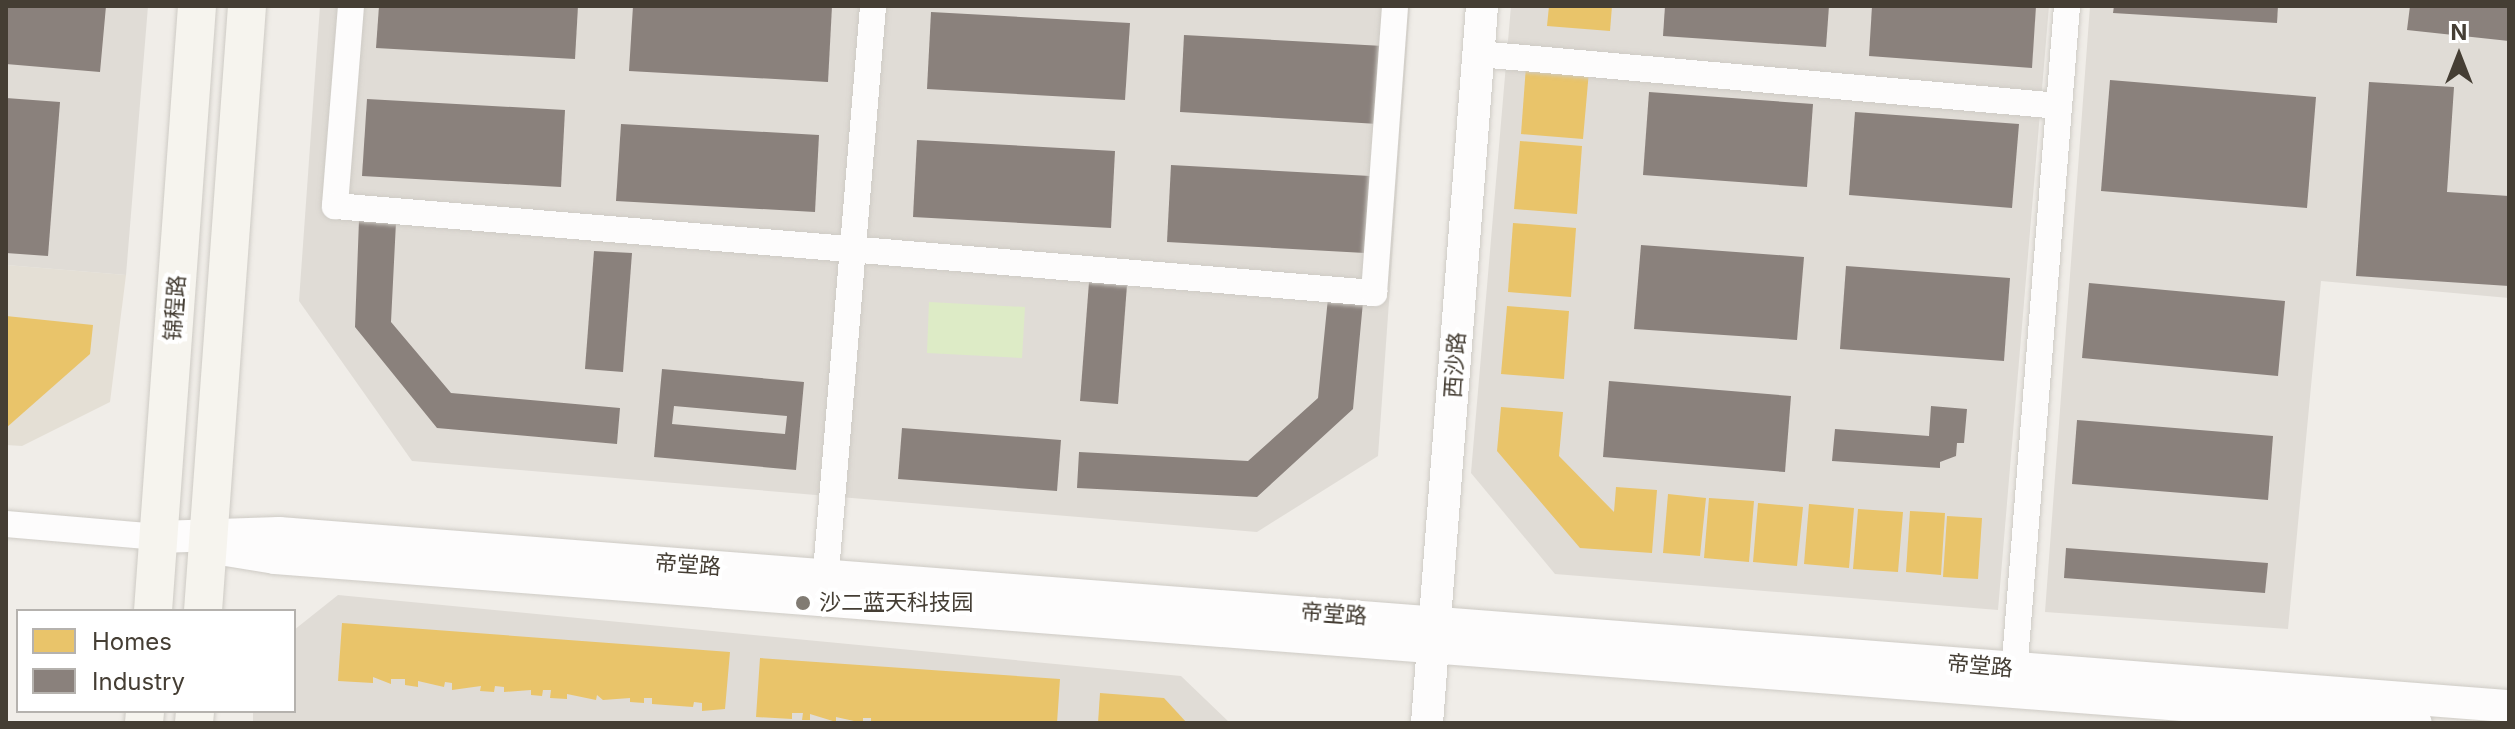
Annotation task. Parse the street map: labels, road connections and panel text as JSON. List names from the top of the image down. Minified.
{"streets":{"main road":["锦程路"],"street":["西沙路","帝堂路"]},"crossings":[["锦程路","帝堂路"],["西沙路","帝堂路"]],"places":["沙二蓝天科技园"],"legend":["Homes","Industry"],"north":"top"}
